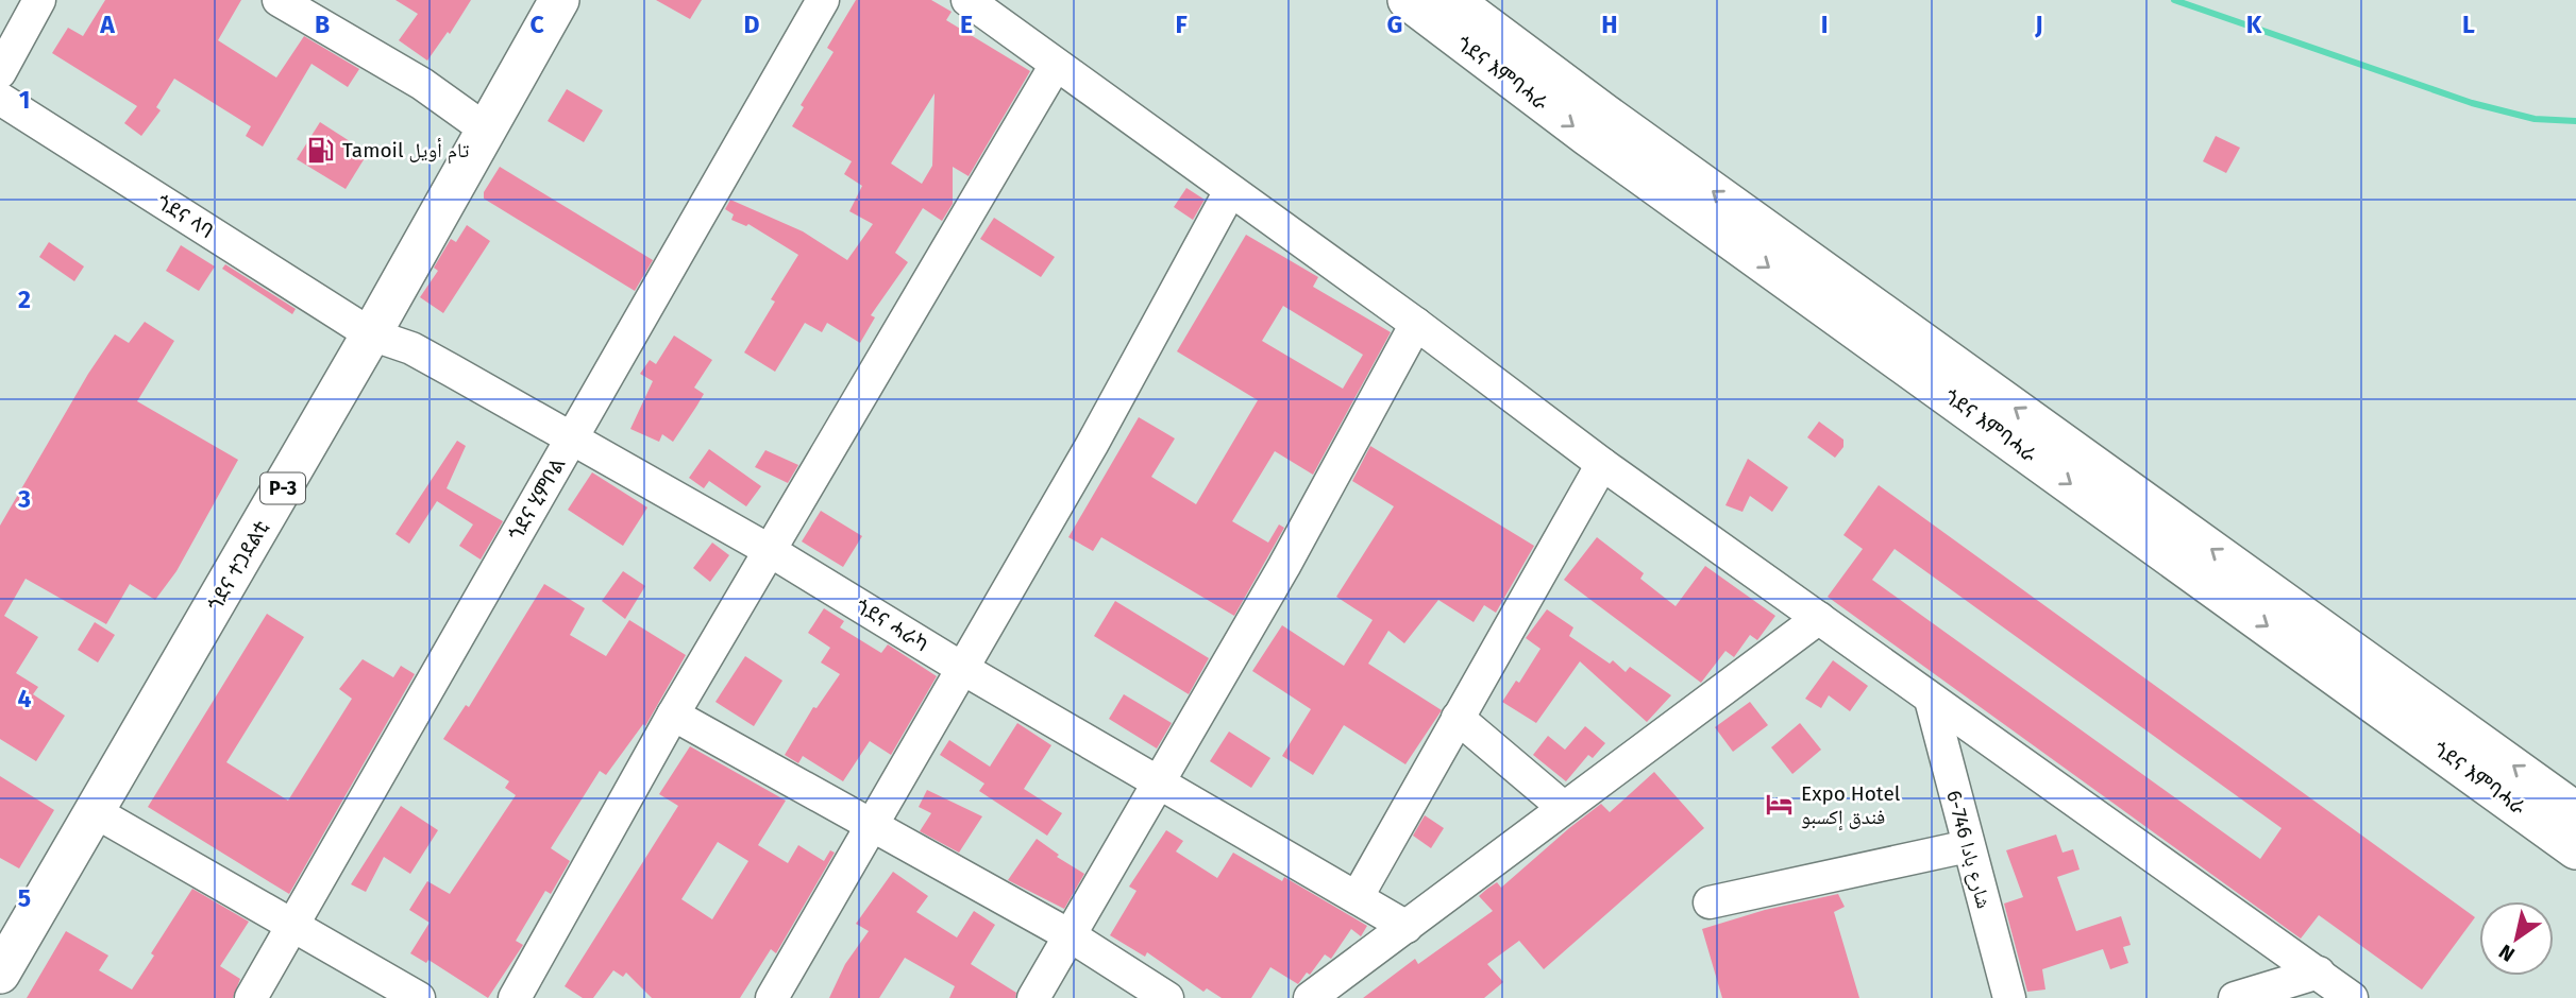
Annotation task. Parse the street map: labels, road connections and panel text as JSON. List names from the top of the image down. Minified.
{"streets":{"main road":["ጎደና እምባሓራ","P-3","ጎደና ተጋደልቲ"],"street":["ጎደና ላባ","ጎደና ሂምቦል","ጎደና ሓራካ","شارع بادا 746-6"]},"crossings":[["ጎደና ላባ","ጎደና ተጋደልቲ"],["ጎደና ላባ","ጎደና ሓራካ"],["ጎደና ሂምቦል","ጎደና ሓራካ"],["ጎደና ተጋደልቲ","ጎደና ሓራካ"]],"places":{"fuel station":["Tamoil تام أويل"],"hotel":["Expo Hotel فندق إكسبو"]},"north":"bottom left","grid":{"columns":["A","B","C","D","E","F","G","H","I","J","K","L"],"rows":["1","2","3","4","5"]}}
